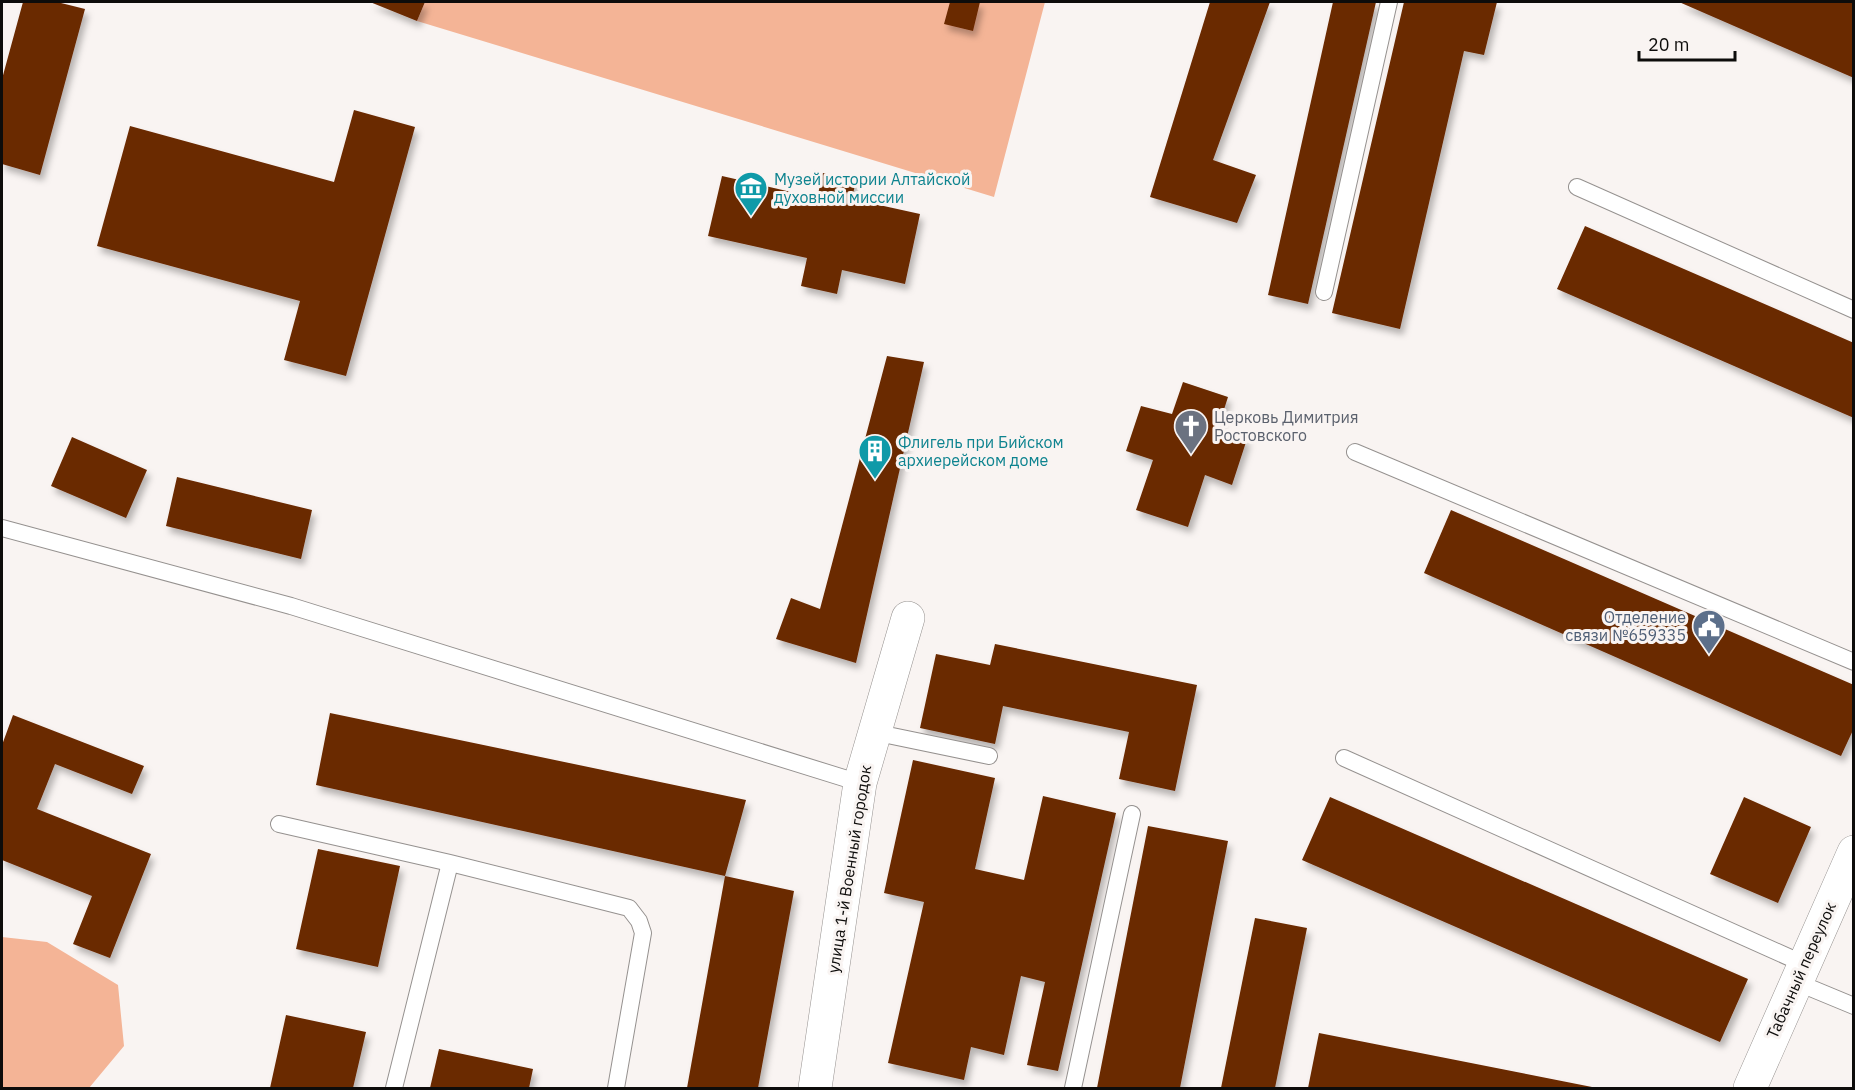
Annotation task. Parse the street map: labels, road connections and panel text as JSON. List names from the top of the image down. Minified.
{"streets":{"street":["улица 1-й Военный городок","Табачный переулок"]},"places":{"museum":["Музей истории Алтайской духовной миссии"],"church":["Церковь Димитрия Ростовского"],"building":["Флигель при Бийском архиерейском доме"],"public building":["Отделение связи №659335"]},"scale_bar":"20 m"}
